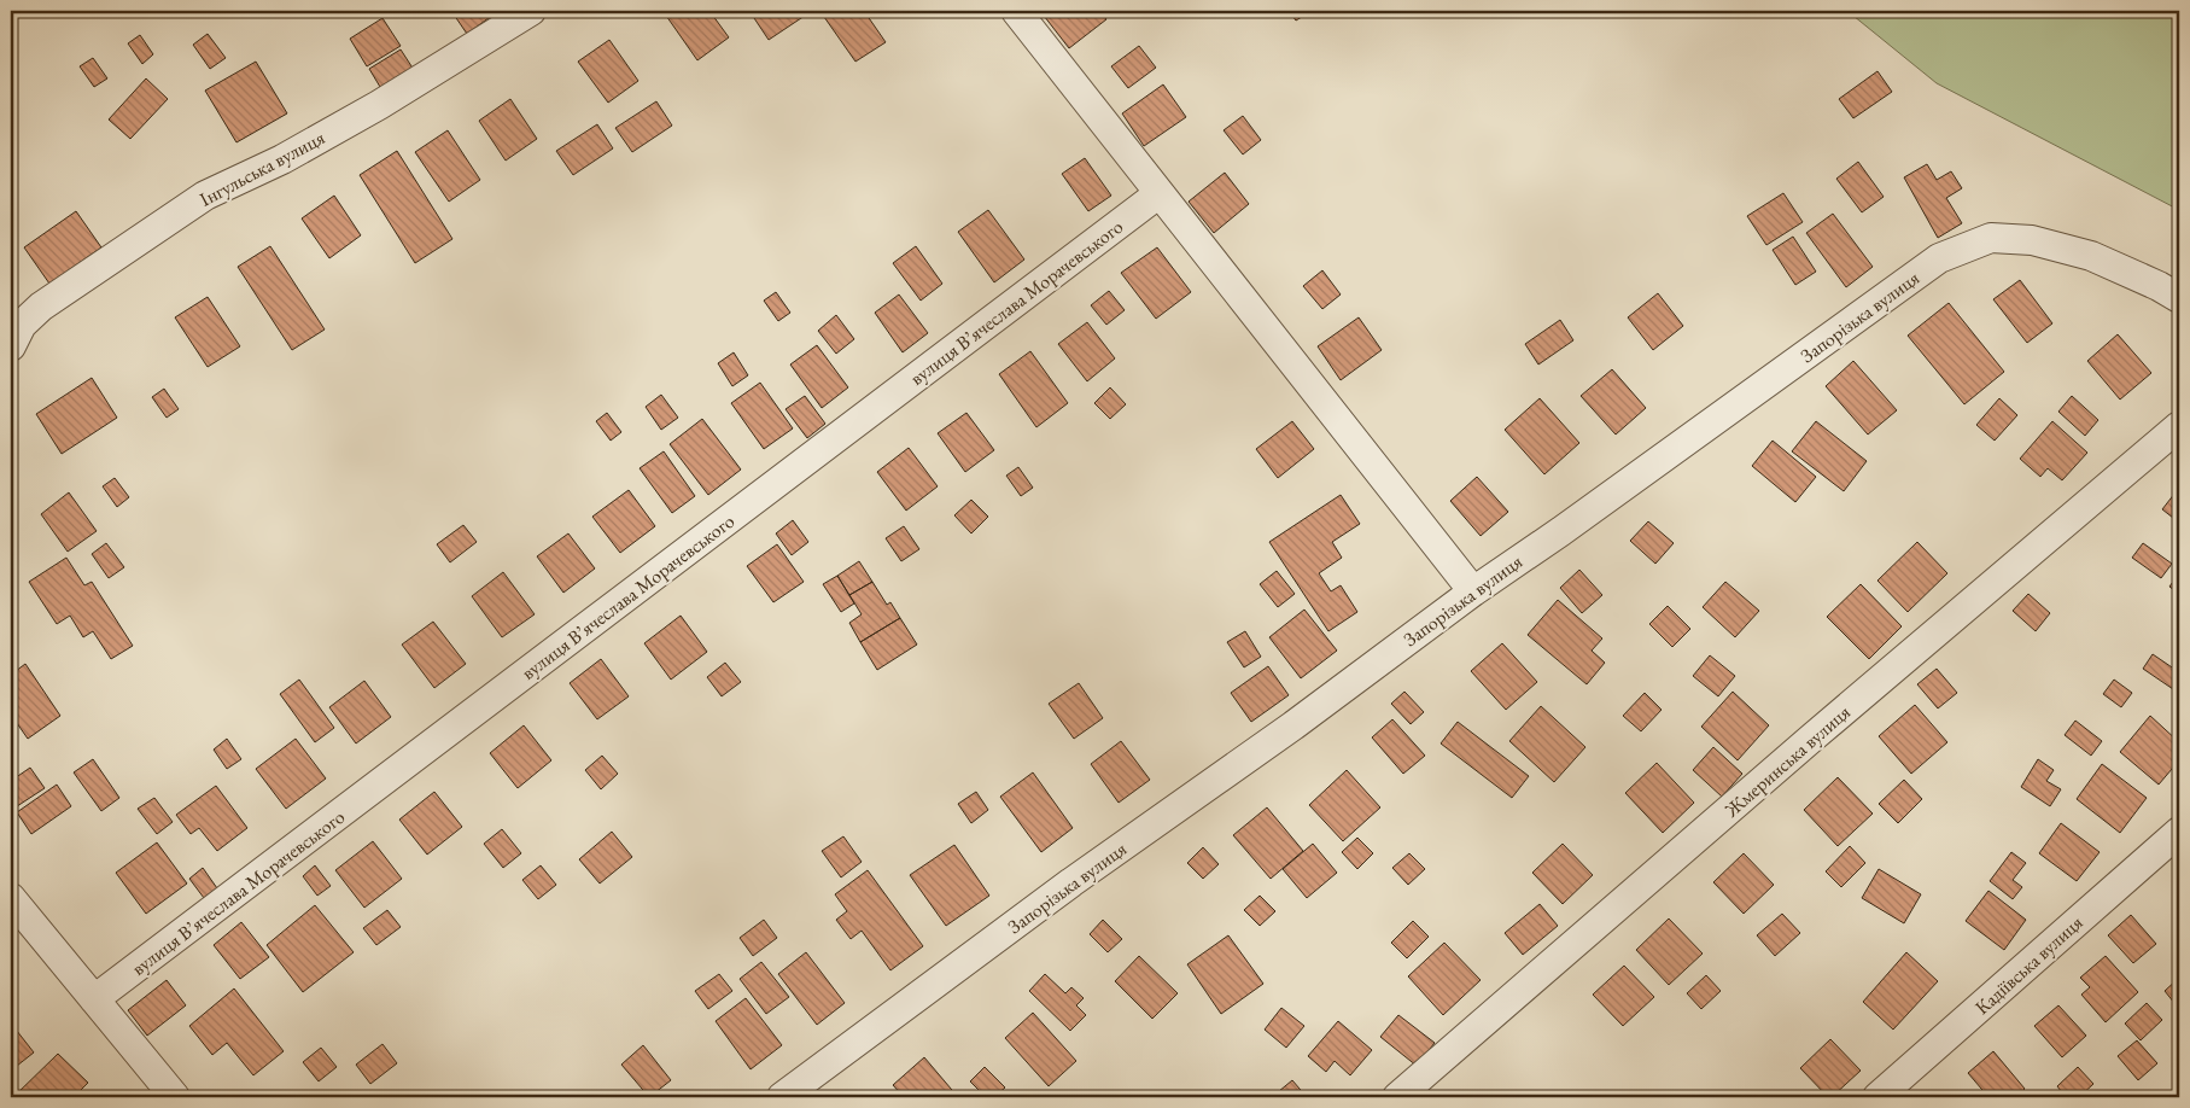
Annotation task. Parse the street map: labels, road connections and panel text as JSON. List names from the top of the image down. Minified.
{"streets":{"street":["Інгульська вулиця","вулиця В’ячеслава Морачевського","Запорізька вулиця","Жмеринська вулиця","Кадіївська вулиця"]}}
